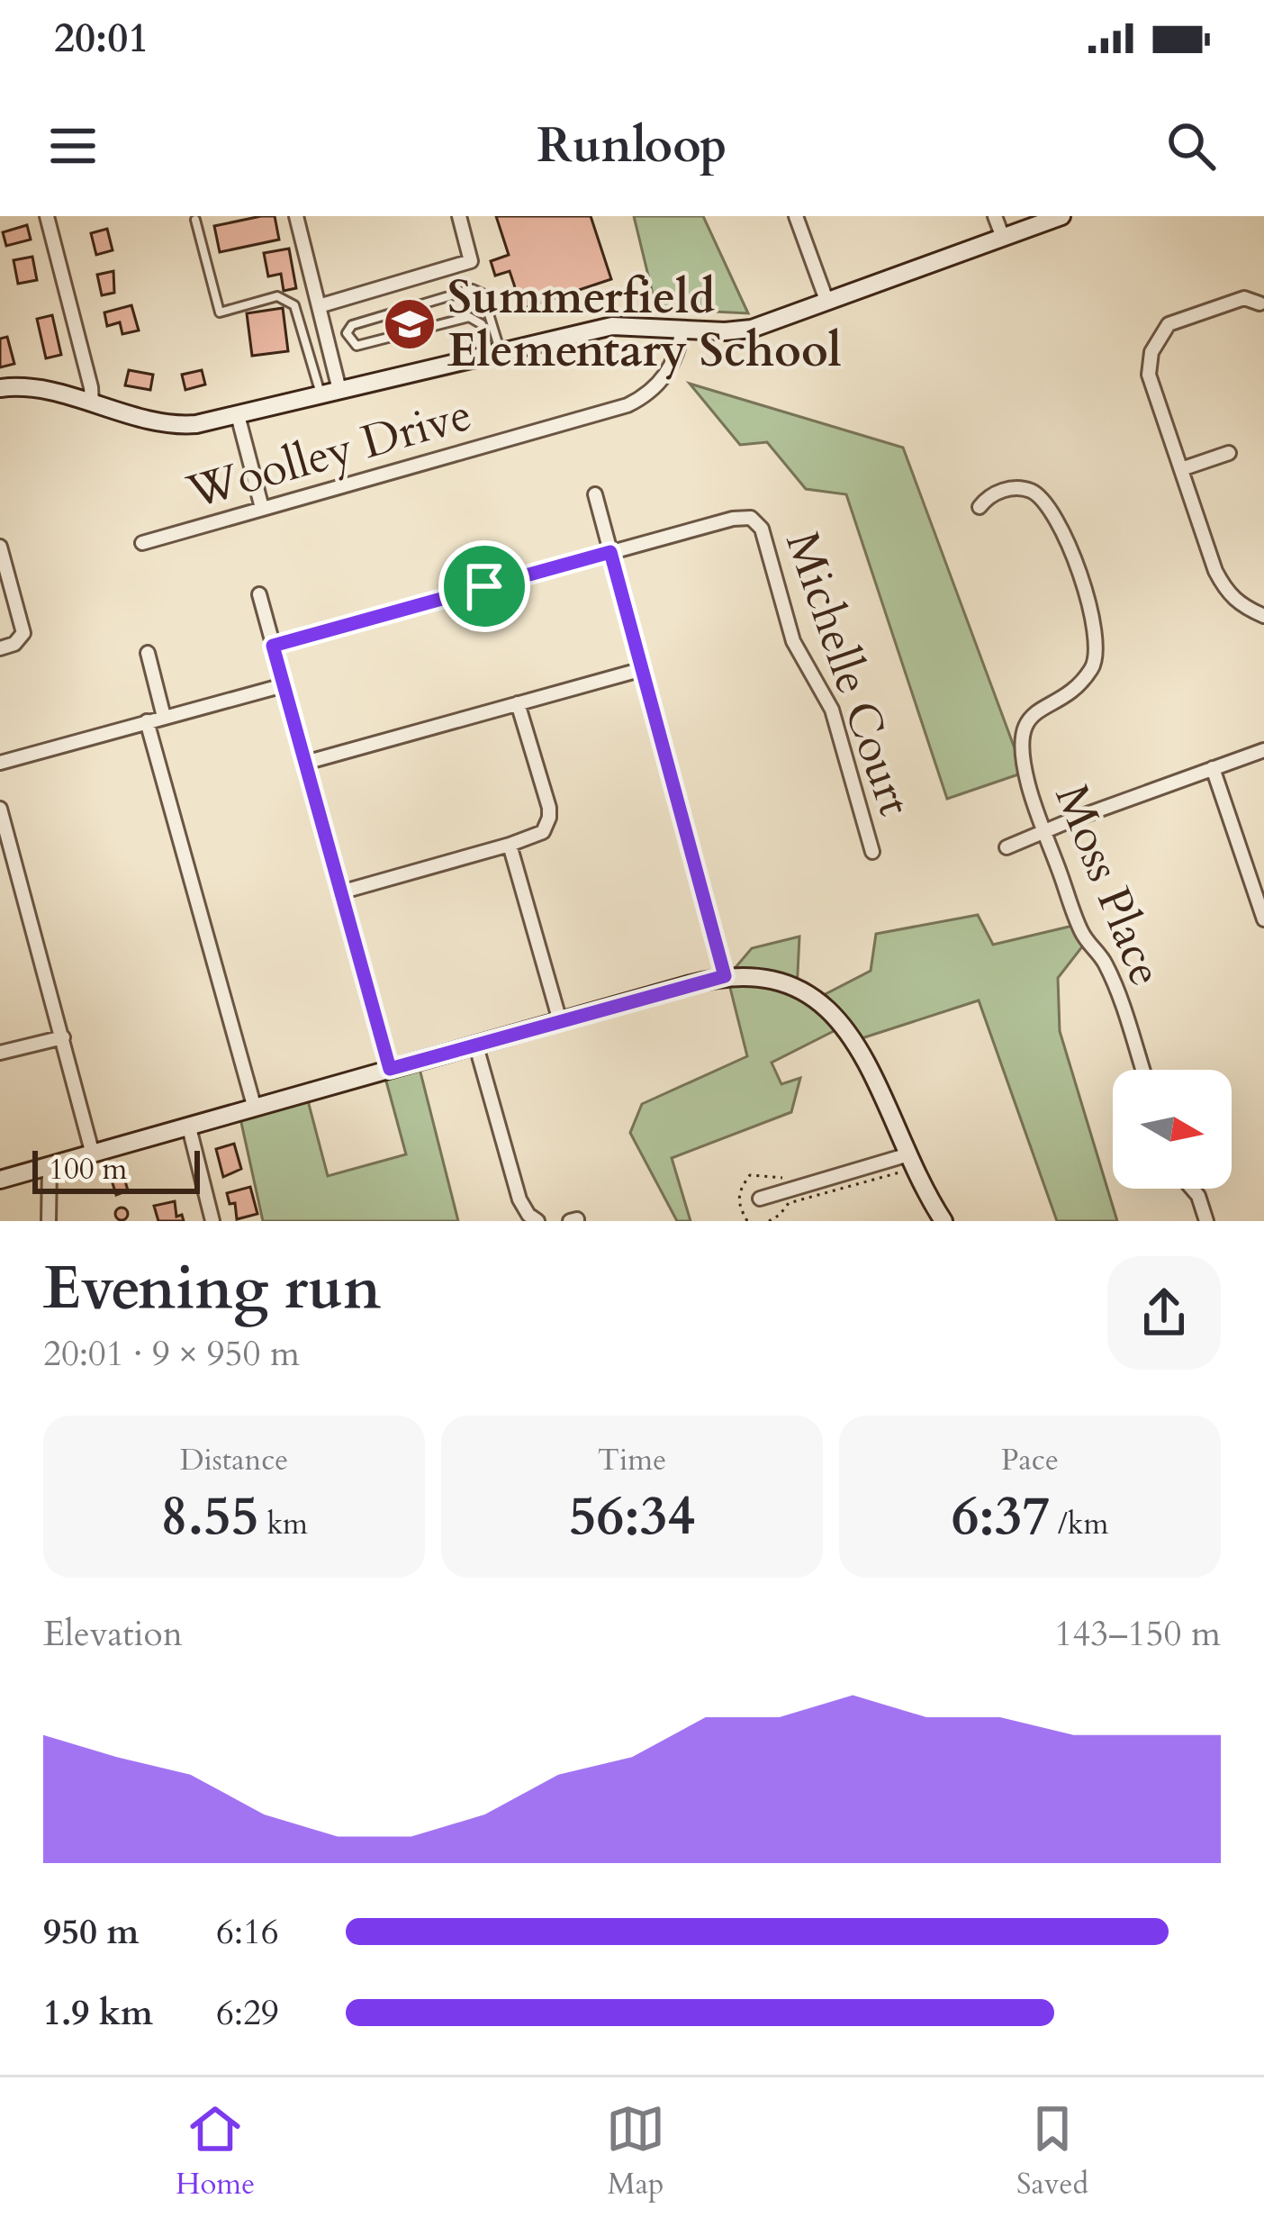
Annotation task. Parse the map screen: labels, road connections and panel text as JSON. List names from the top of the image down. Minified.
{"streets":{"street":["Woolley Drive","Michelle Court","Moss Place"]},"places":{"school or university":["Summerfield Elementary School"]},"scale_bar":"100 m","north":"right","page":{"status":"20:01","header":"Runloop","scale":"100 m","heading":["Evening run","20:01 · 9 × 950 m"],"stats":[["Distance","8.55 km"],["Time","56:34"],["Pace","6:37 /km"]],"chart":["Elevation","143–150 m"],"list":[{"name":"950 m","note":"6:16"},{"name":"1.9 km","note":"6:29"}],"tabs":["Home","Map","Saved"]}}
